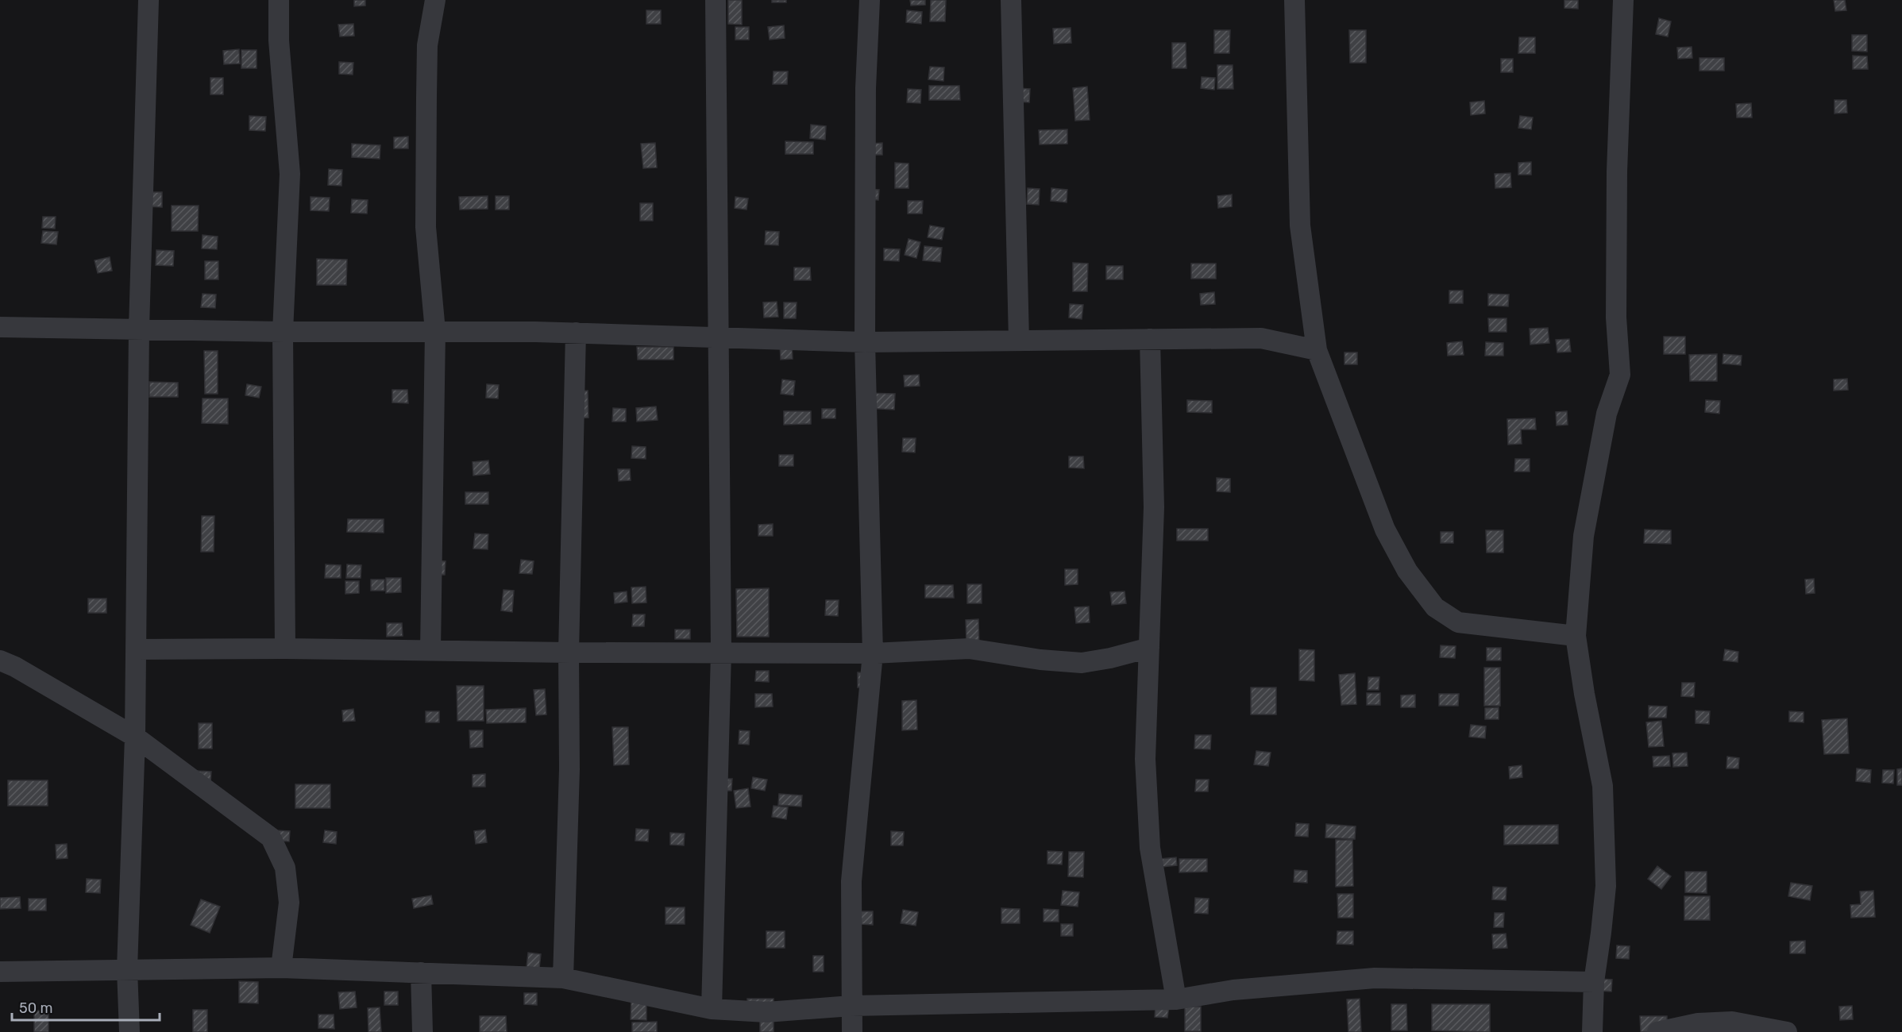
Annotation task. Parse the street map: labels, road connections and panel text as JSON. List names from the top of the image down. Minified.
{"scale_bar":"50 m"}
